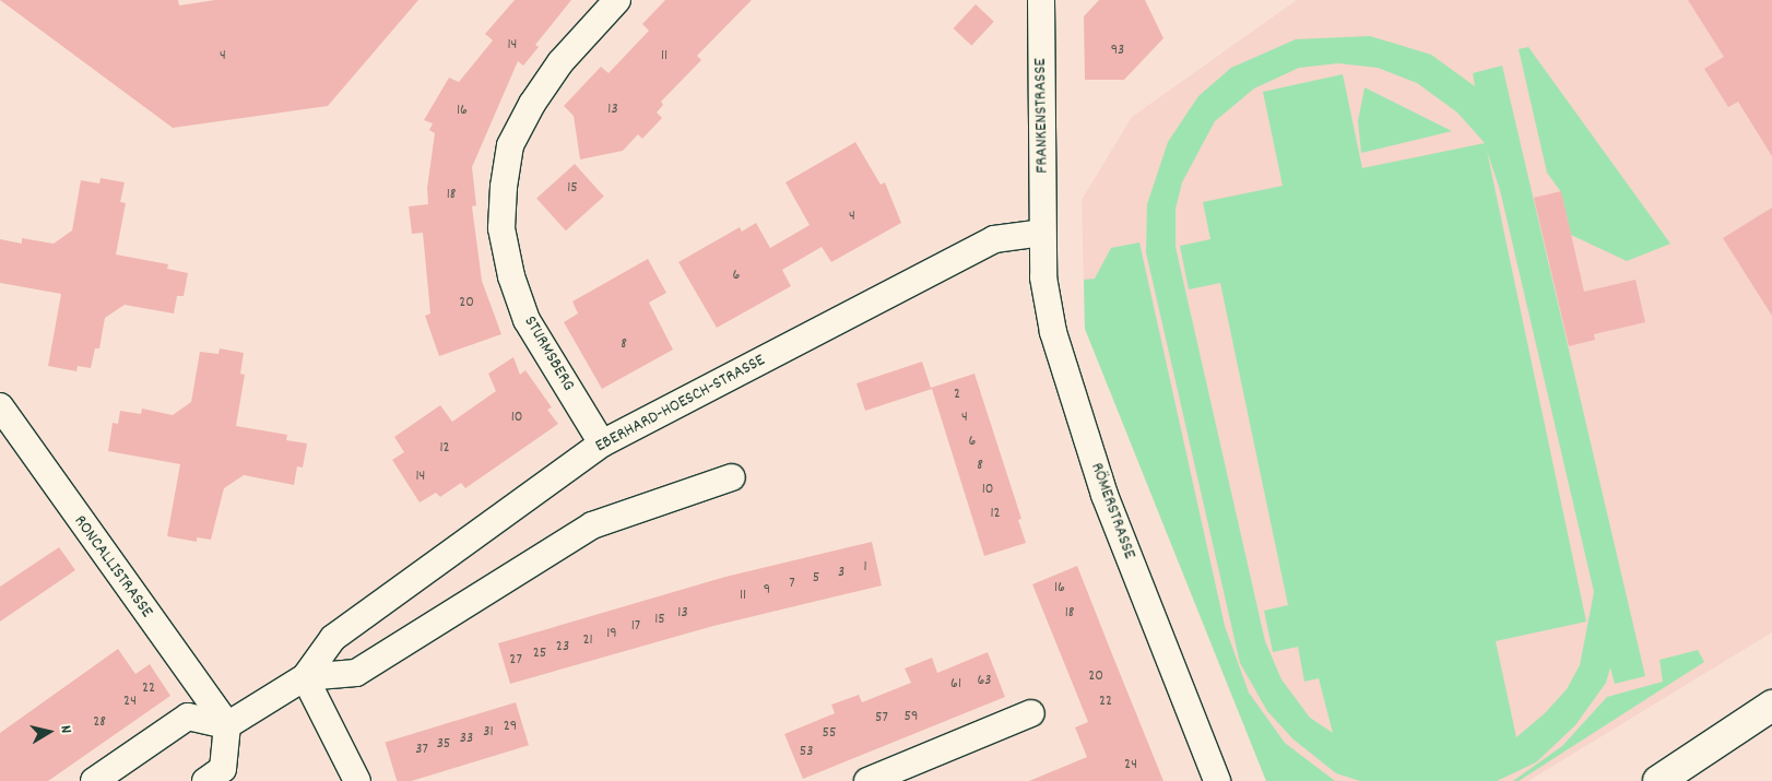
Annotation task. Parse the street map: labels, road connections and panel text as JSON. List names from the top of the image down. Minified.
{"streets":{"street":["FRANKENSTRASSE","STURMSBERG","EBERHARD-HOESCH-STRASSE","RÖMERSTRASSE","RONCALLISTRASSE"]},"crossings":[["FRANKENSTRASSE","EBERHARD-HOESCH-STRASSE"],["FRANKENSTRASSE","RÖMERSTRASSE"],["STURMSBERG","EBERHARD-HOESCH-STRASSE"],["EBERHARD-HOESCH-STRASSE","RÖMERSTRASSE"],["EBERHARD-HOESCH-STRASSE","RONCALLISTRASSE"]],"house_numbers":["14","93","4","11","13","16","15","18","4","6","20","8","2","10","4","6","12","8","14","10","12","1","3","5","7","16","9","11","13","18","15","17","19","21","23","25","27","20","63","61","22","24","22","59","57","28","29","31","55","33","35","37","53","24"],"north":"right"}
